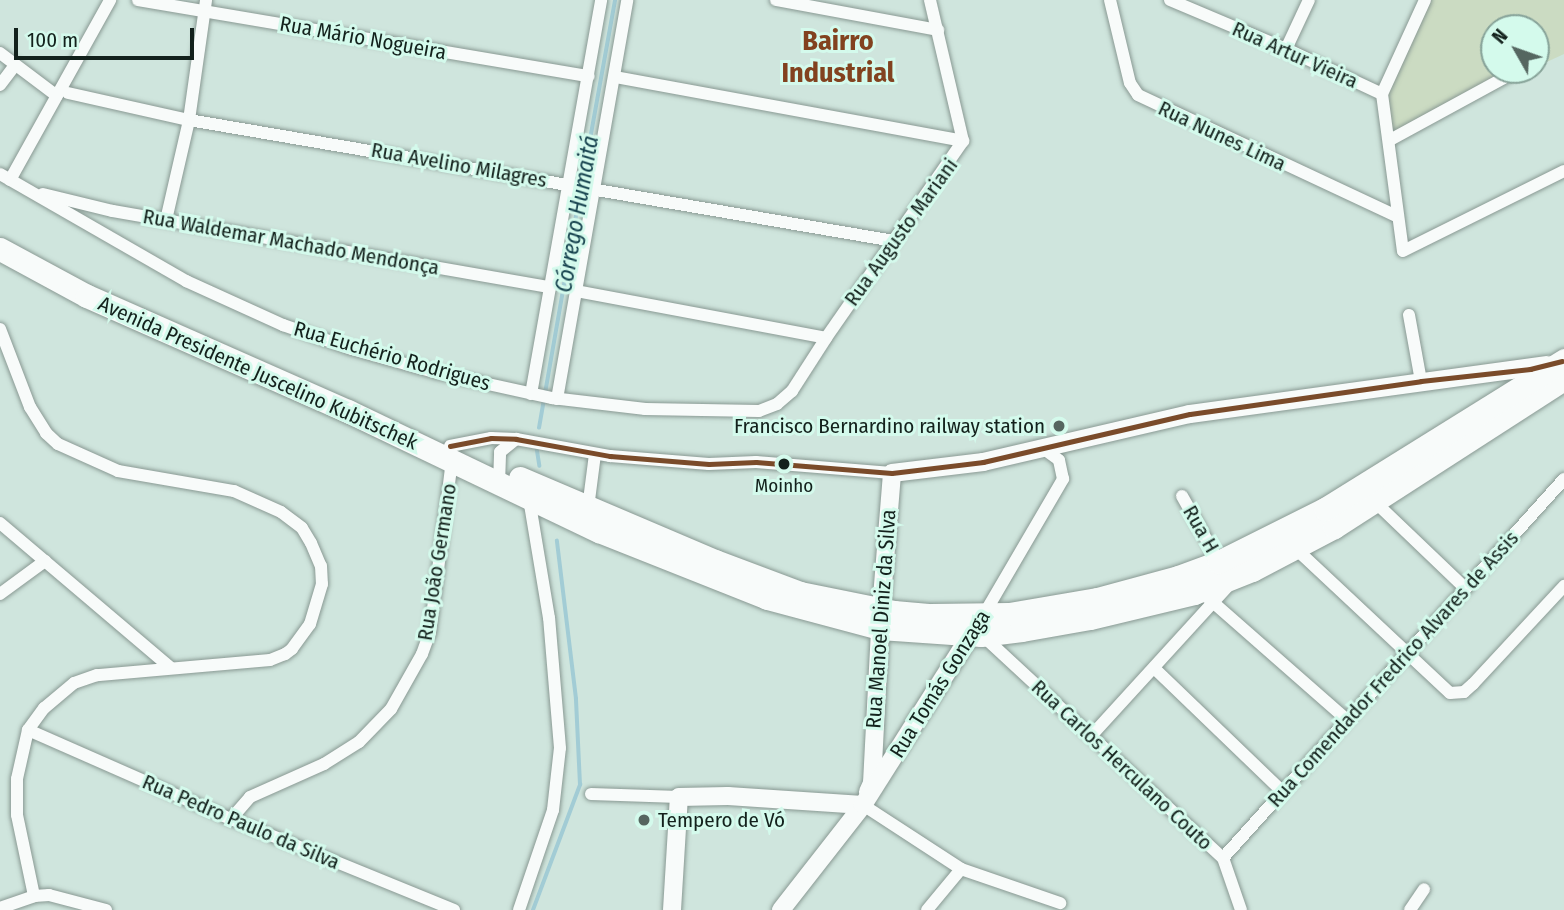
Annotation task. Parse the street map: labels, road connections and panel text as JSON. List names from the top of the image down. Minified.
{"streets":{"highway":["Avenida Presidente Juscelino Kubitschek"],"street":["Rua Mário Nogueira","Rua Artur Vieira","Rua Nunes Lima","Rua Avelino Milagres","Rua Augusto Mariani","Rua Waldemar Machado Mendonça","Rua Euchério Rodrigues","Rua H","Rua João Germano","Rua Manoel Diniz da Silva","Rua Comendador Fredrico Alvares de Assis","Rua Tomás Gonzaga","Rua Carlos Herculano Couto","Rua Pedro Paulo da Silva"]},"crossings":[["Rua Avelino Milagres","Rua Augusto Mariani"],["Rua Augusto Mariani","Rua Euchério Rodrigues"],["Rua Waldemar Machado Mendonça","Rua Euchério Rodrigues"],["Avenida Presidente Juscelino Kubitschek","Rua H"],["Avenida Presidente Juscelino Kubitschek","Rua João Germano"],["Avenida Presidente Juscelino Kubitschek","Rua Manoel Diniz da Silva"],["Avenida Presidente Juscelino Kubitschek","Rua Tomás Gonzaga"],["Avenida Presidente Juscelino Kubitschek","Rua Carlos Herculano Couto"],["Rua João Germano","Rua Pedro Paulo da Silva"],["Rua Manoel Diniz da Silva","Rua Tomás Gonzaga"],["Rua Comendador Fredrico Alvares de Assis","Rua Carlos Herculano Couto"],["Rua Tomás Gonzaga","Rua Carlos Herculano Couto"]],"districts":["Bairro Industrial"],"water":["Córrego Humaitá"],"places":["Francisco Bernardino railway station","Moinho","Tempero de Vó"],"scale_bar":"100 m","north":"top left"}
